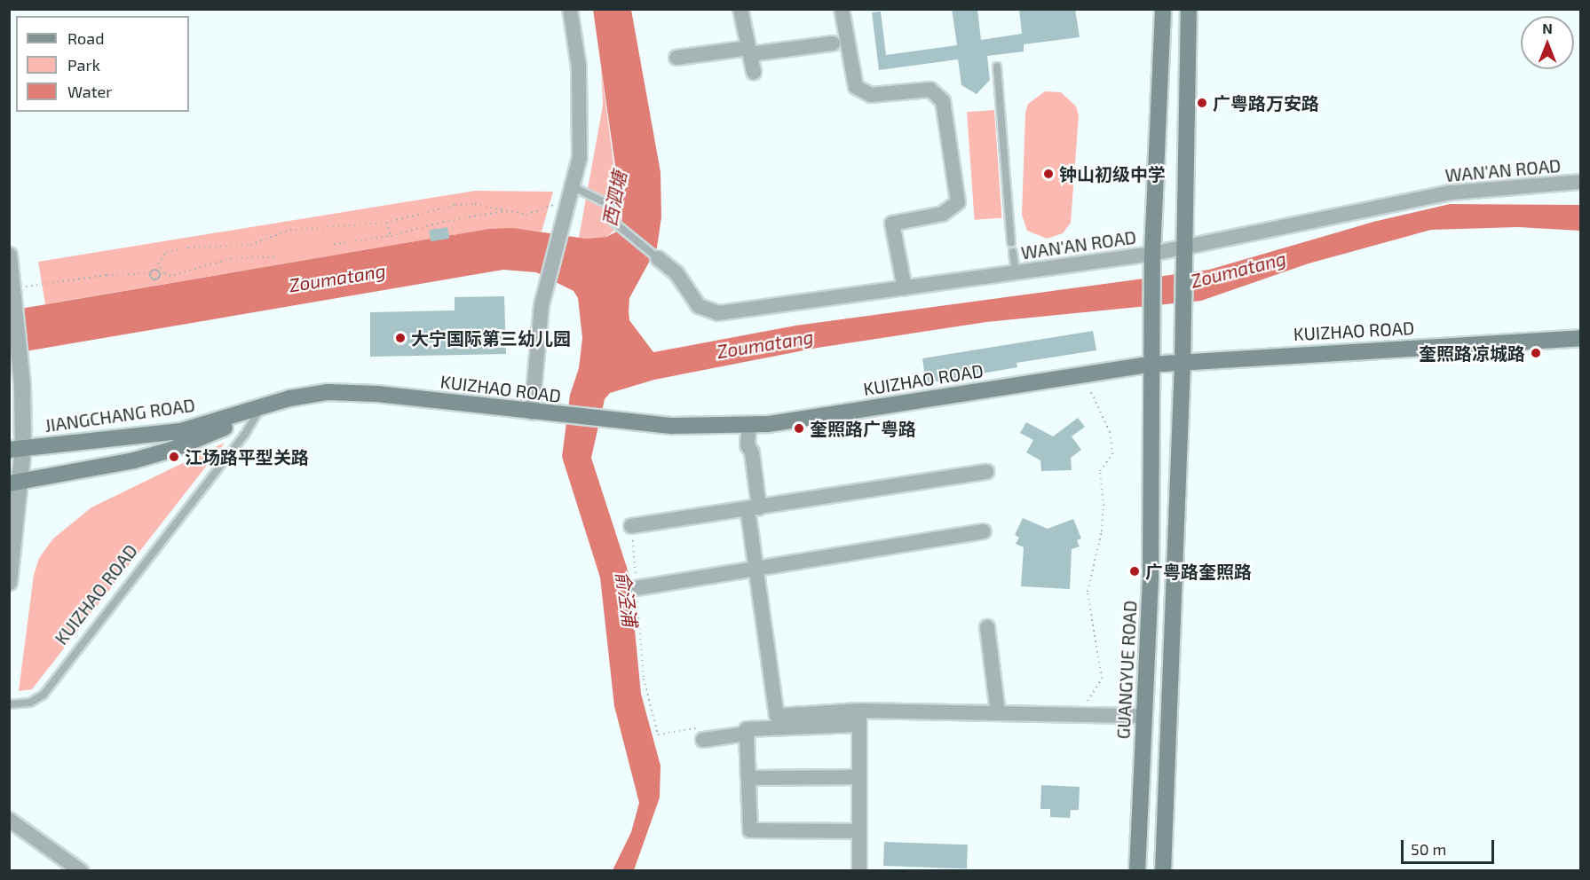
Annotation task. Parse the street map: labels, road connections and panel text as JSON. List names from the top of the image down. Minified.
{"streets":{"main road":["KUIZHAO ROAD","JIANGCHANG ROAD","GUANGYUE ROAD"],"street":["WAN'AN ROAD"]},"crossings":[["WAN'AN ROAD","GUANGYUE ROAD"],["KUIZHAO ROAD","JIANGCHANG ROAD"],["KUIZHAO ROAD","GUANGYUE ROAD"]],"water":["西泗塘","Zoumatang","俞泾浦"],"places":["广粤路万安路","钟山初级中学","大宁国际第三幼儿园","奎照路凉城路","奎照路广粤路","江场路平型关路","广粤路奎照路"],"legend":["Road","Park","Water"],"scale_bar":"50 m","north":"top"}
